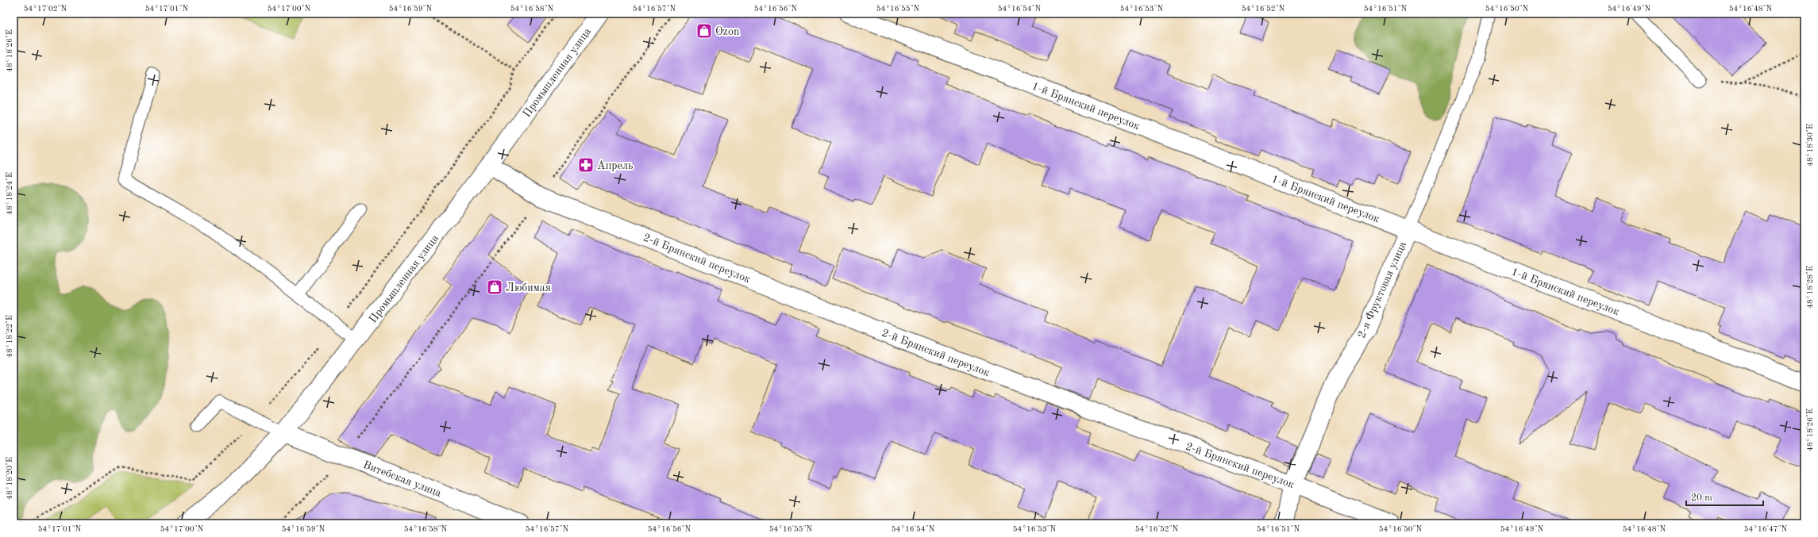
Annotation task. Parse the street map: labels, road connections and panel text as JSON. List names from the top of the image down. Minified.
{"streets":{"street":["Промышленная улица","1-й Брянский переулок","2-й Брянский переулок","2-я Фруктовая улица","Витебская улица"]},"crossings":[["Промышленная улица","2-й Брянский переулок"],["Промышленная улица","Витебская улица"],["1-й Брянский переулок","2-я Фруктовая улица"],["2-й Брянский переулок","2-я Фруктовая улица"]],"places":{"shop":["Ozon","Любимая"],"pharmacy":["Апрель"]},"scale_bar":"20 m","coordinates":["54°17'02\"N","54°17'01\"N","54°17'00\"N","54°16'59\"N","54°16'58\"N","54°16'57\"N","54°16'56\"N","54°16'55\"N","54°16'54\"N","54°16'53\"N","54°16'52\"N","54°16'51\"N","54°16'50\"N","54°16'49\"N","54°16'48\"N","48°18'26\"E","48°18'30\"E","48°18'24\"E","48°18'28\"E","48°18'22\"E","48°18'20\"E","54°16'47\"N"]}
